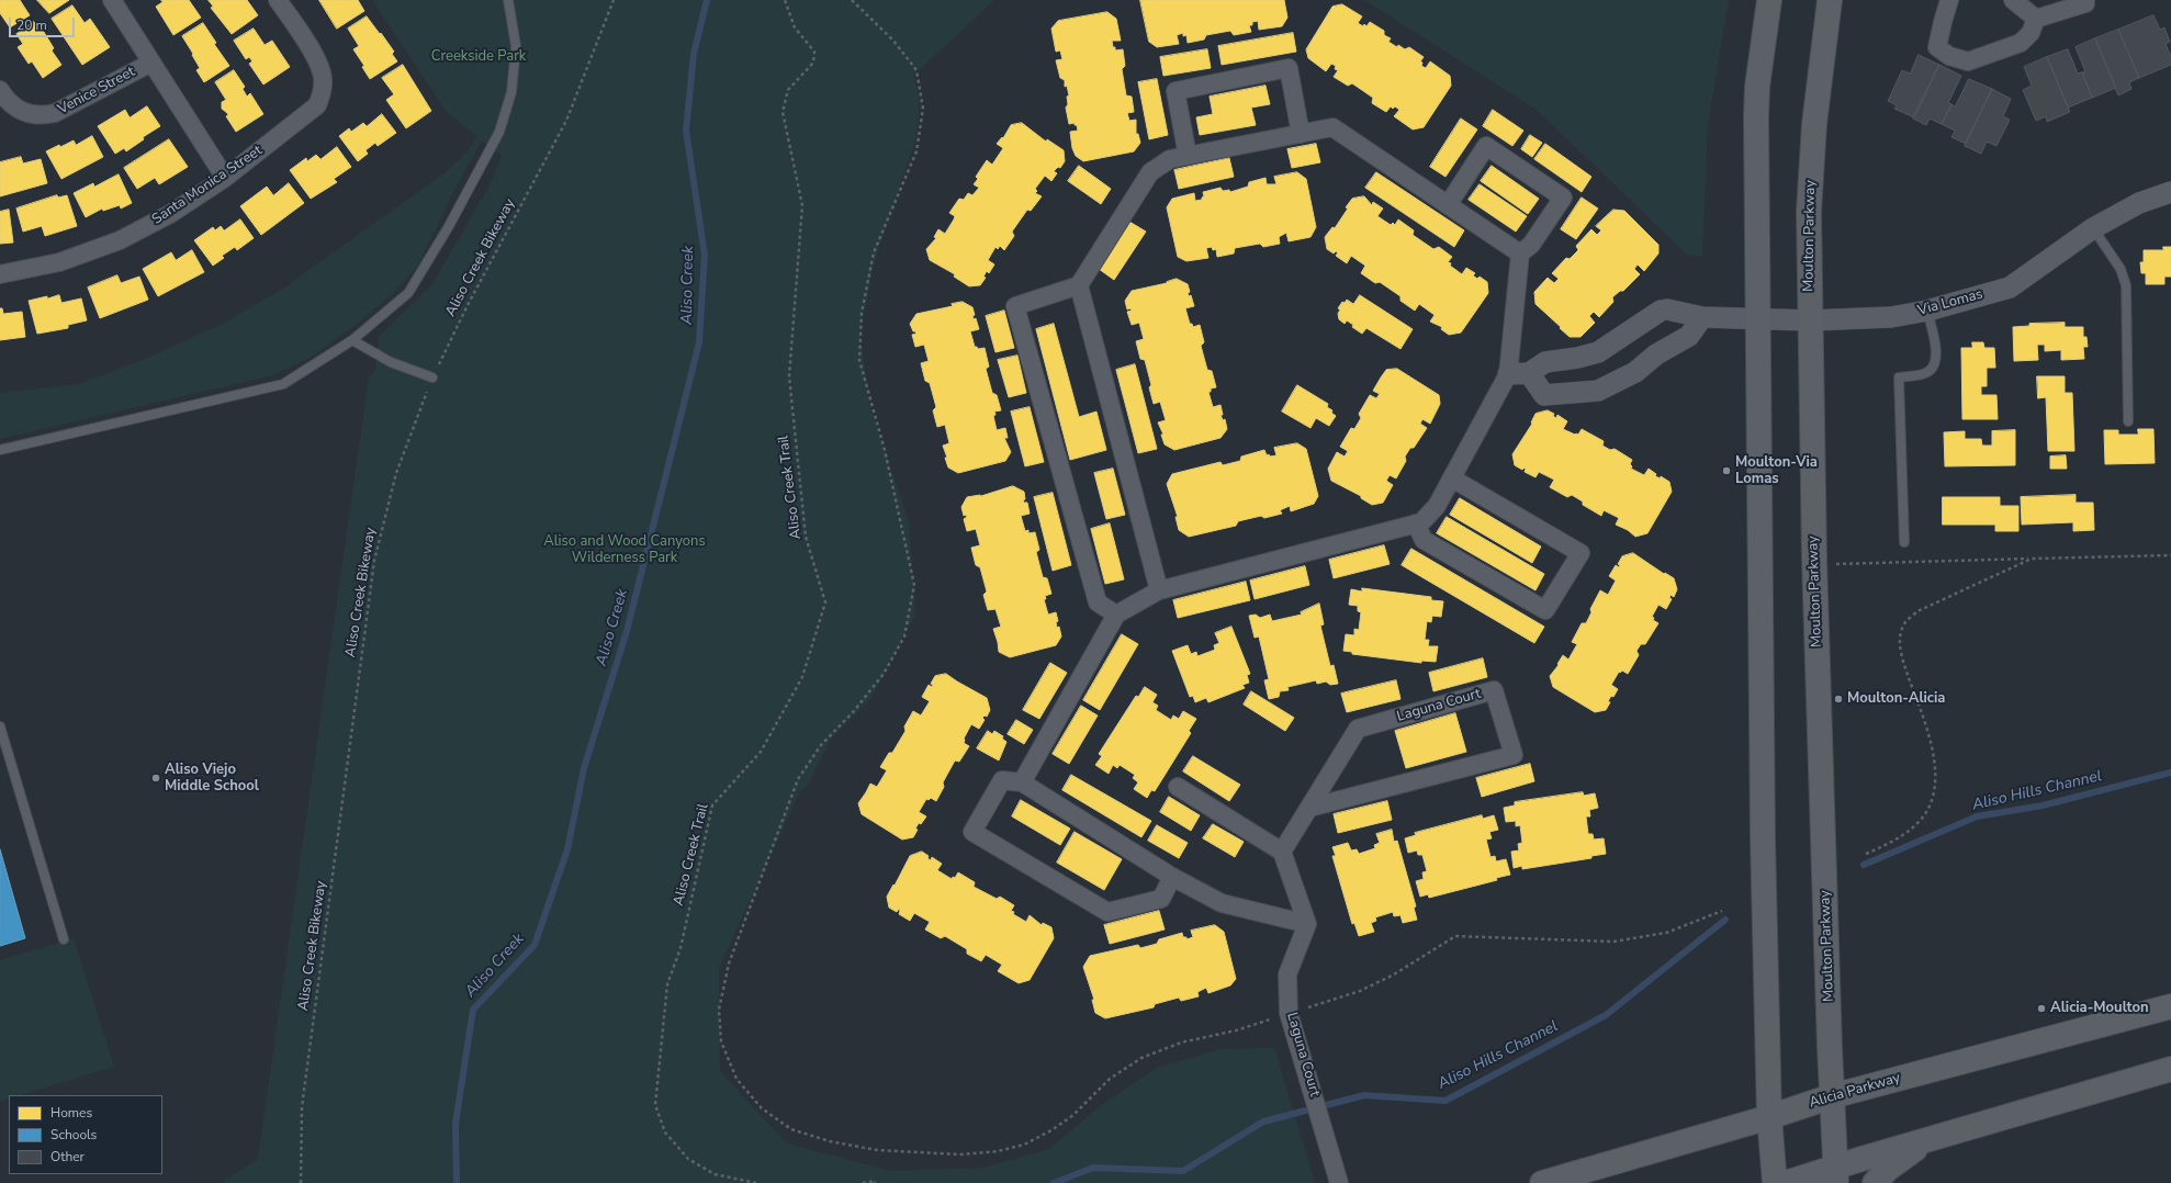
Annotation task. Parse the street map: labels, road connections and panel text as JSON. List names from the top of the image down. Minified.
{"streets":{"main road":["Moulton Parkway","Alicia Parkway"],"street":["Venice Street","Santa Monica Street","Via Lomas","Laguna Court"],"path":["Aliso Creek Bikeway","Aliso Creek Trail"]},"crossings":[["Moulton Parkway","Via Lomas"],["Moulton Parkway","Alicia Parkway"]],"water":["Aliso Creek","Aliso Hills Channel"],"parks":["Creekside Park","Aliso and Wood Canyons Wilderness Park"],"places":["Moulton-Via Lomas","Moulton-Alicia","Aliso Viejo Middle School","Alicia-Moulton"],"legend":["Homes","Schools","Other"],"scale_bar":"20 m"}
